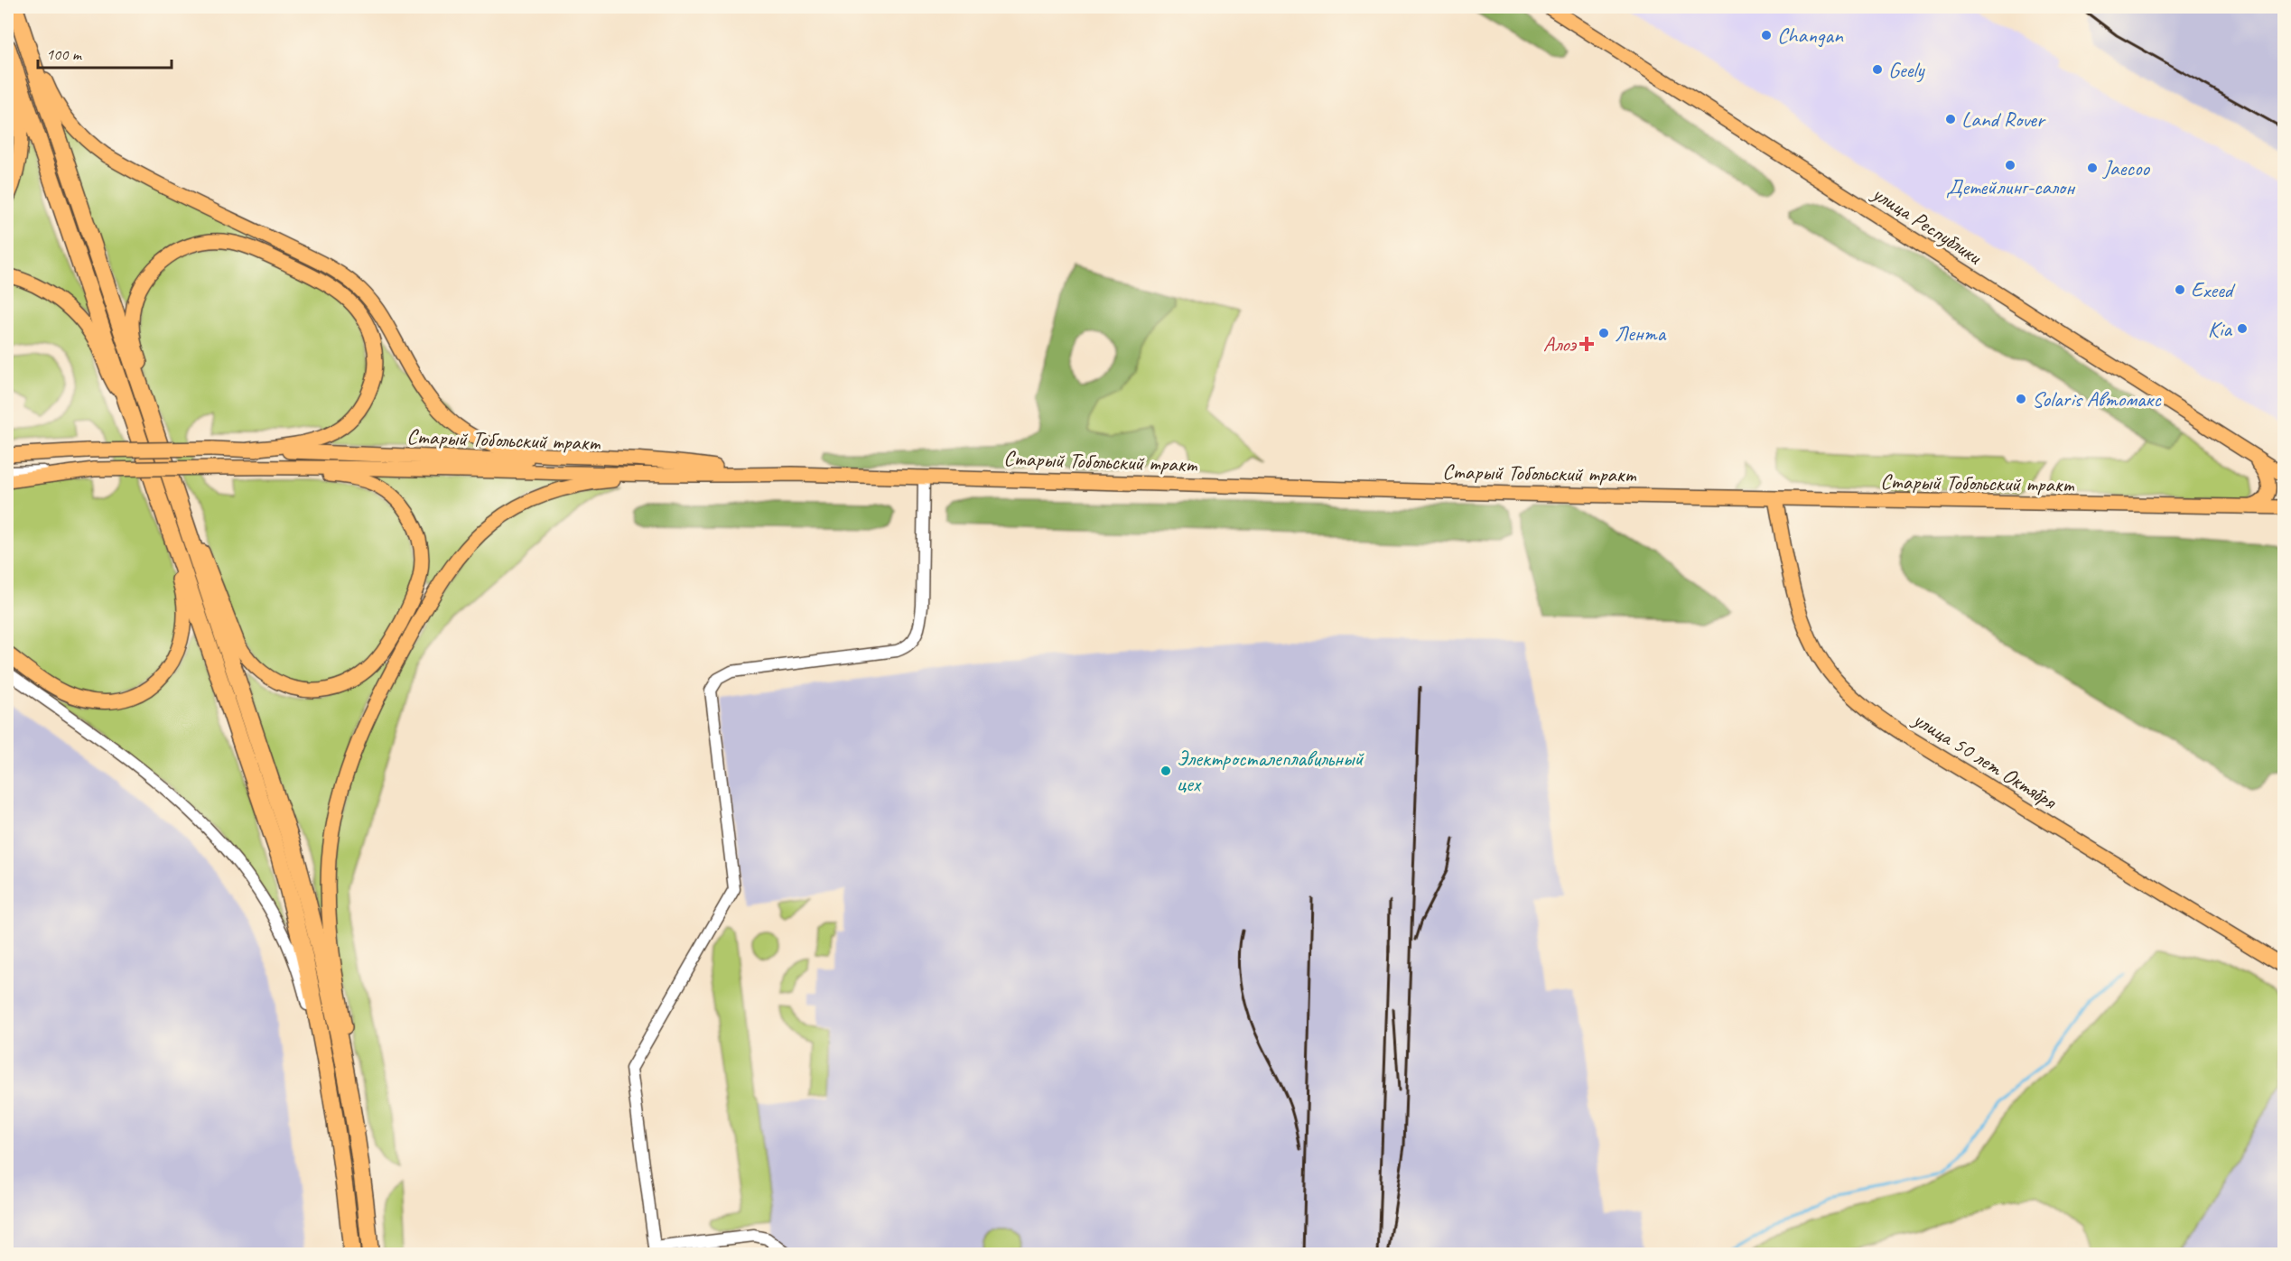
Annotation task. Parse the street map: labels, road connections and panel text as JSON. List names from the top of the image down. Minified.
{"streets":{"main road":["улица Республики","Старый Тобольский тракт","улица 50 лет Октября"]},"crossings":[["Старый Тобольский тракт","улица 50 лет Октября"]],"places":{"other":["Changan","Geely","Land Rover","Детейлинг-салон","Jaecoo","Exeed","Kia","Лента","Solaris Автомакс","Электросталеплавильный цех"],"health":["Алоэ"]},"scale_bar":"100 m"}
